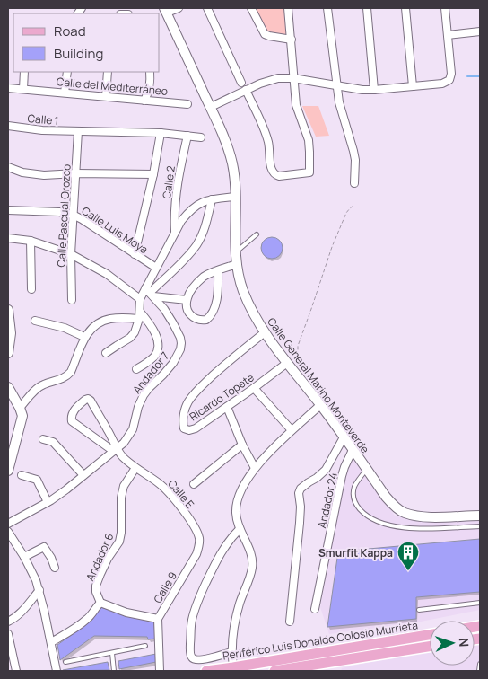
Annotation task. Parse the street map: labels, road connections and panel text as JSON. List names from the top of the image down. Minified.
{"streets":{"main road":["Periférico Luis Donaldo Colosio Murrieta"],"street":["Calle del Mediterráneo","Calle 1","Calle 2","Calle Pascual Orozco","Calle Luis Moya","Andador 7","Calle General Marino Monteverde","Ricardo Topete","Calle E","Andador 24","Andador 6","Calle 9"]},"crossings":[["Calle 1","Calle 2"],["Calle 1","Calle Pascual Orozco"],["Calle Pascual Orozco","Calle Luis Moya"],["Andador 7","Calle E"],["Calle General Marino Monteverde","Ricardo Topete"],["Calle General Marino Monteverde","Andador 24"],["Calle E","Andador 6"],["Calle E","Calle 9"]],"places":{"building":["Smurfit Kappa"]},"legend":["Road","Building"],"north":"right"}
